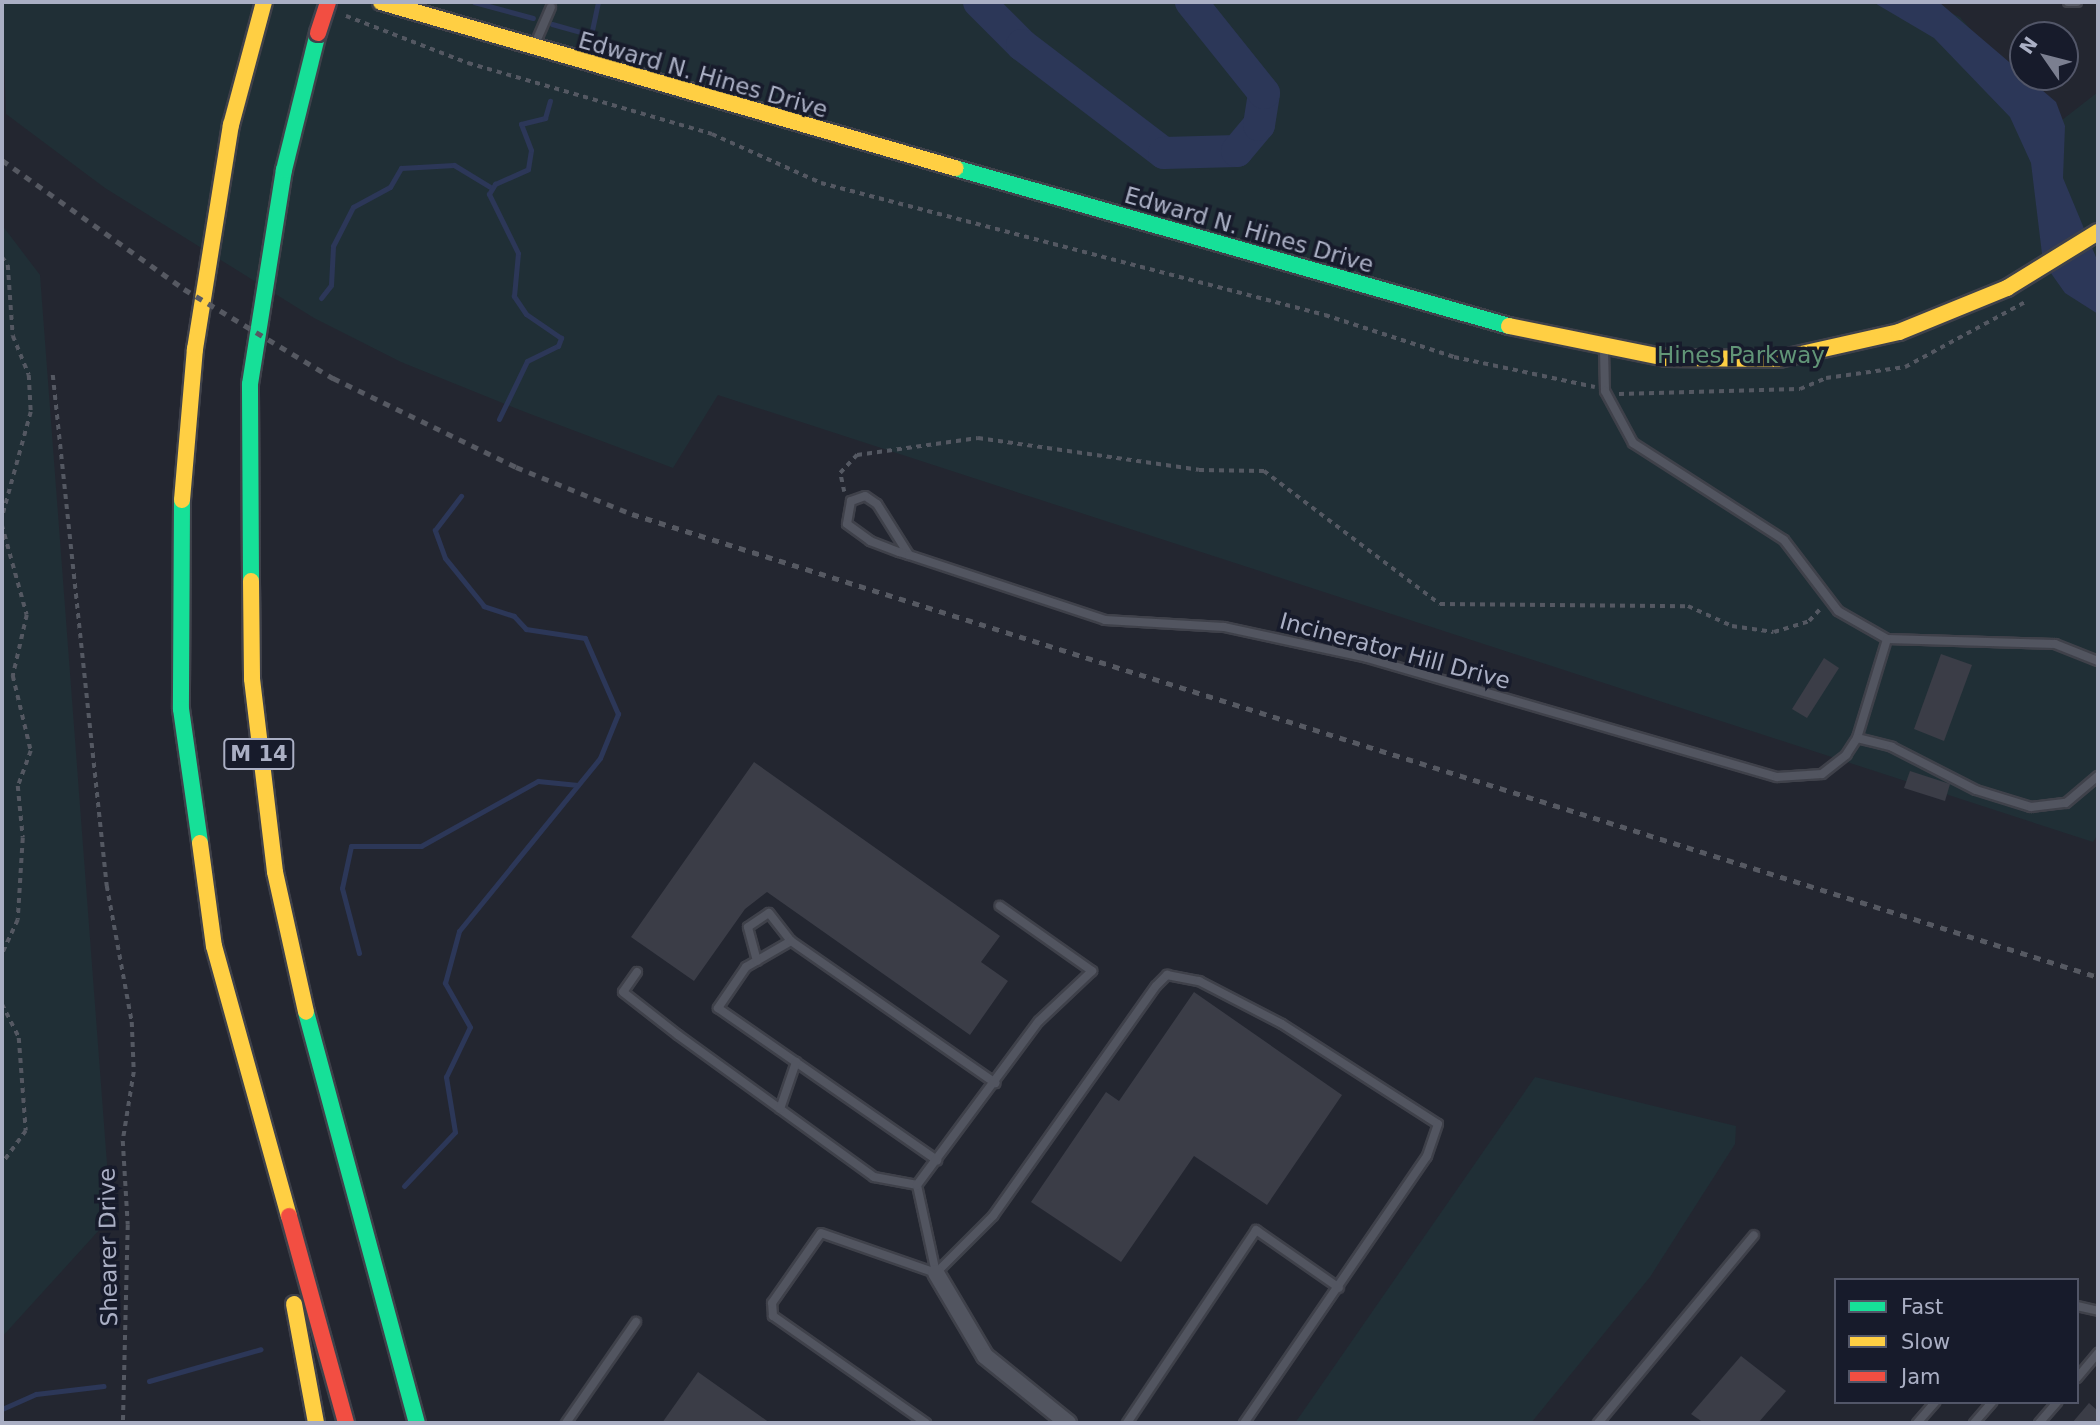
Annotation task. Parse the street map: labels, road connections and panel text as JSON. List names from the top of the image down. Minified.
{"streets":{"main road":["Edward N. Hines Drive","M 14"],"lane":["Incinerator Hill Drive"],"path":["Shearer Drive"]},"parks":["Hines Parkway"],"legend":["Fast","Slow","Jam"],"north":"top left"}
